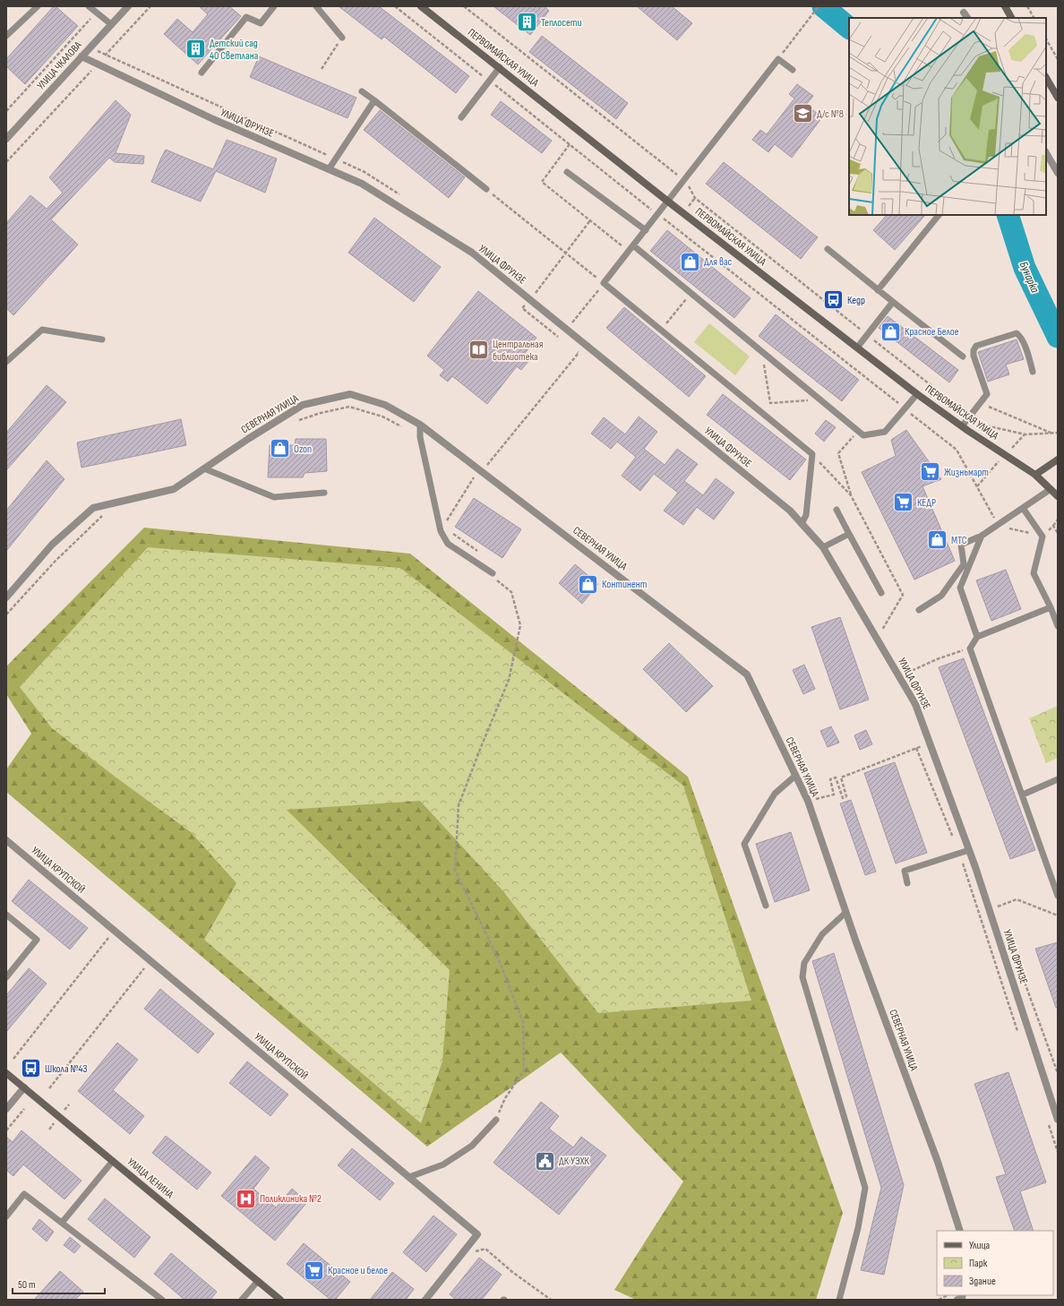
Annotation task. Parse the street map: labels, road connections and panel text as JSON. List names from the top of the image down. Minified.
{"streets":{"main road":["ПЕРВОМАЙСКАЯ УЛИЦА","УЛИЦА ЛЕНИНА"],"street":["УЛИЦА ЧКАЛОВА","УЛИЦА ФРУНЗЕ","СЕВЕРНАЯ УЛИЦА","УЛИЦА КРУПСКОЙ"]},"crossings":[["УЛИЦА ЧКАЛОВА","УЛИЦА ФРУНЗЕ"]],"water":["Бунарка"],"places":{"building":["Теплосети","Детский сад 40 Светлана"],"school or university":["Д/с №8"],"shop":["Для вас","Красное Белое","Ozon","МТС","Континент"],"bus stop":["Кедр","Школа №43"],"library":["Центральная библиотека"],"supermarket":["Жизньмарт","КЕДР","Красное и белое"],"public building":["ДК УЭХК"],"hospital":["Поликлиника №2"]},"legend":["Улица","Парк","Здание"],"scale_bar":"50 m"}
